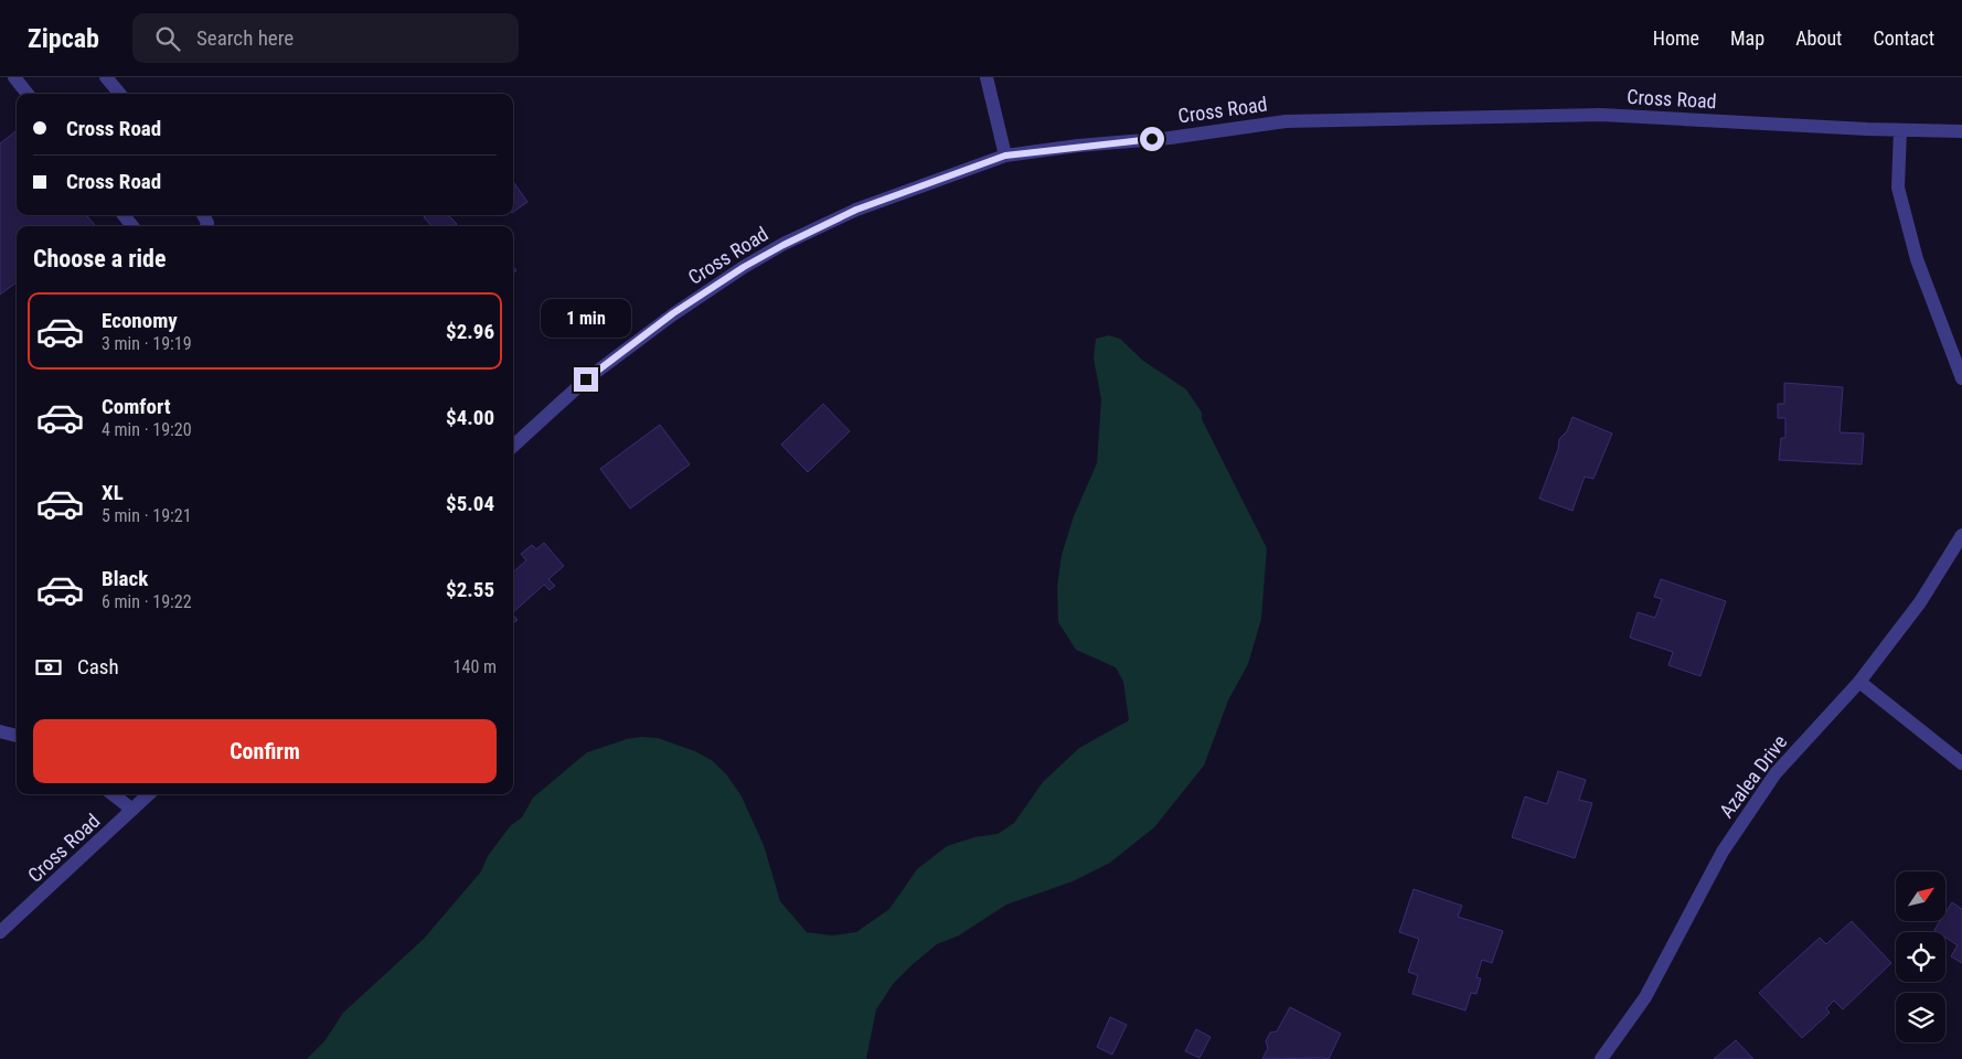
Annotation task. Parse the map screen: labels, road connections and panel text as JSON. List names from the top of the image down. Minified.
{"streets":{"street":["Cross Road","Azalea Drive"]},"north":"top right","page":{"header":"Zipcab","search":"Search here","nav":["Home","Map","About","Contact"],"banner":["Cross Road","Cross Road"],"heading":"Choose a ride","list":[{"name":"Economy","note":"3 min · 19:19","value":"$2.96"},{"name":"Comfort","note":"4 min · 19:20","value":"$4.00"},{"name":"XL","note":"5 min · 19:21","value":"$5.04"},{"name":"Black","note":"6 min · 19:22","value":"$2.55"}],"bubble":"1 min","pay":["Cash","140 m"],"buttons":"Confirm"}}
